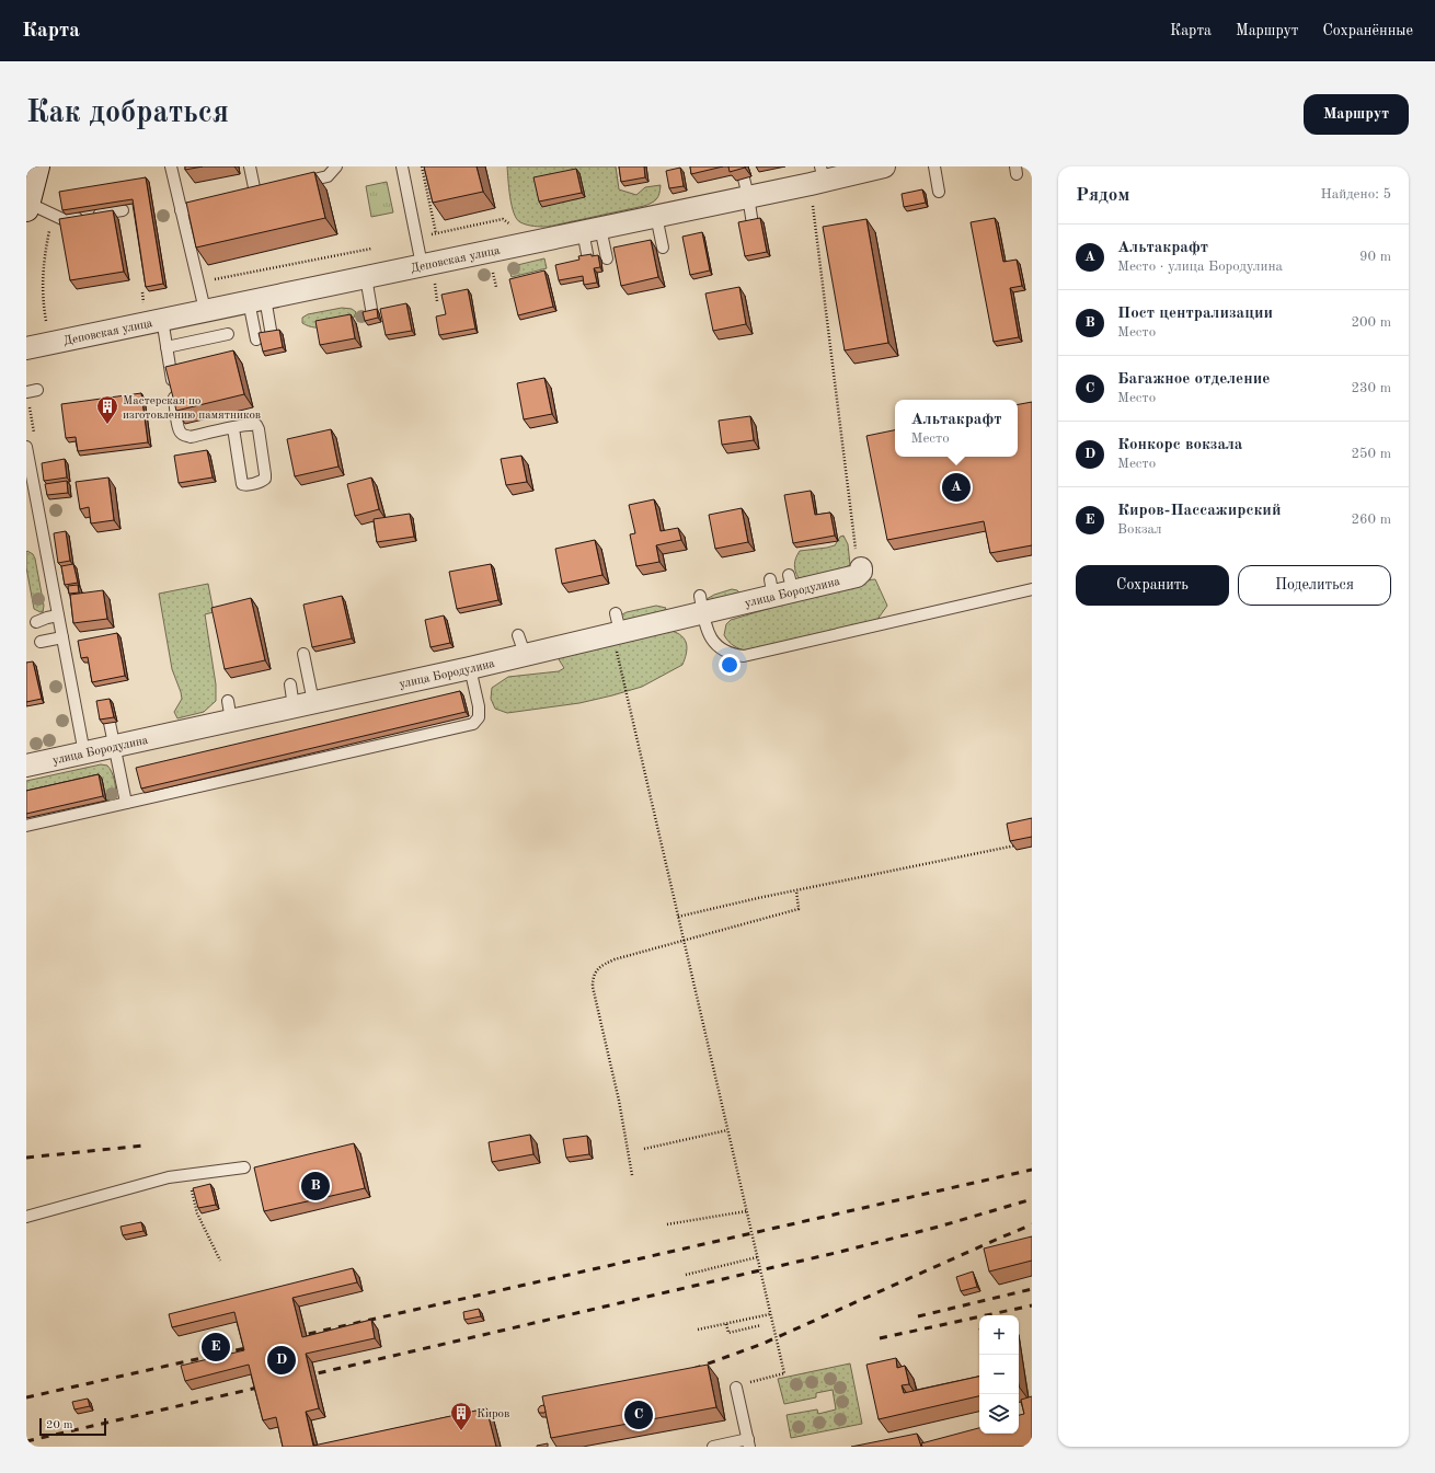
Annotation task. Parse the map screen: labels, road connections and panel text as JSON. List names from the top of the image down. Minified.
{"streets":{"street":["Деповская улица","улица Бородулина"]},"places":{"building":["Мастерская по изготовлению памятников","Киров"]},"scale_bar":"20 m","page":{"header":"Карта","nav":["Карта","Маршрут","Сохранённые"],"buttons":["Маршрут",["Сохранить","Поделиться"]],"title":"Как добраться","heading":["Рядом","Найдено: 5"],"list":[{"mark":"A","name":"Альтакрафт","note":"Место · улица Бородулина","value":"90 m"},{"mark":"B","name":"Пост централизации","note":"Место","value":"200 m"},{"mark":"C","name":"Багажное отделение","note":"Место","value":"230 m"},{"mark":"D","name":"Конкорс вокзала","note":"Место","value":"250 m"},{"mark":"E","name":"Киров-Пассажирский","note":"Вокзал","value":"260 m"}],"popup":["Альтакрафт","Место"],"pins":["A","B","E","D","C"],"map_buttons":["+","−"],"scale":"20 m"}}
